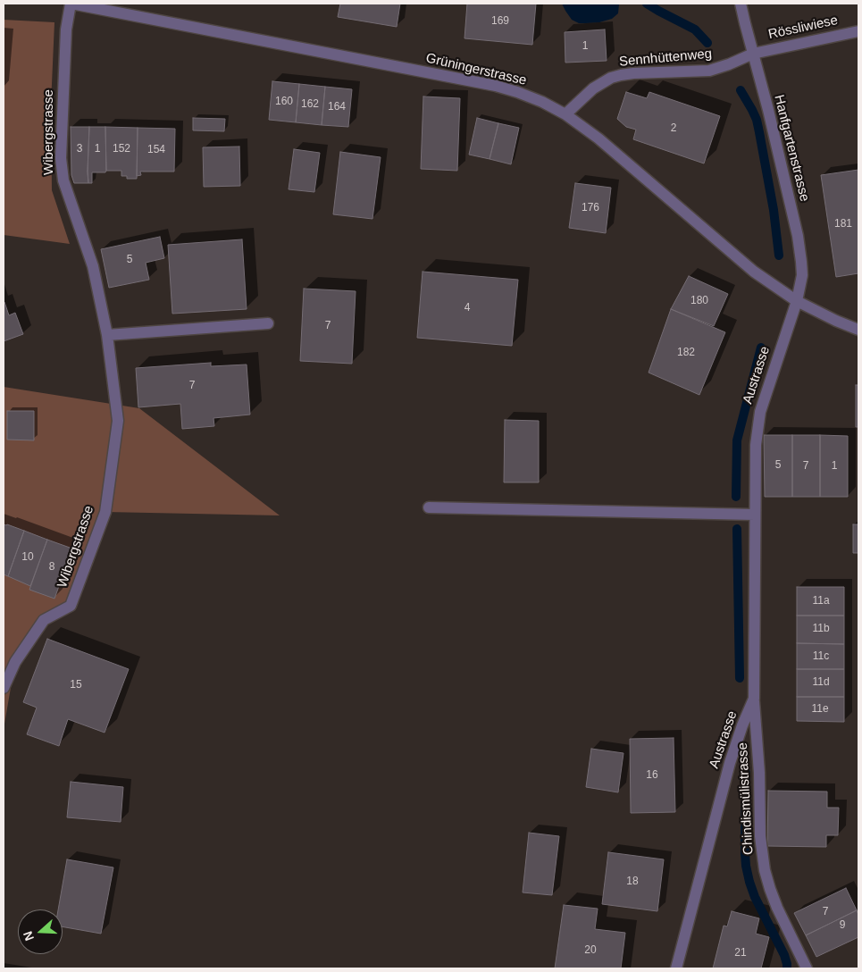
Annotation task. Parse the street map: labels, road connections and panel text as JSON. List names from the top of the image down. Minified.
{"streets":{"street":["Rössliwiese","Sennhüttenweg","Grüningerstrasse","Wibergstrasse","Hanfgartenstrasse","Austrasse","Chindismülistrasse"]},"crossings":[["Rössliwiese","Sennhüttenweg"],["Rössliwiese","Hanfgartenstrasse"],["Sennhüttenweg","Grüningerstrasse"],["Sennhüttenweg","Hanfgartenstrasse"],["Grüningerstrasse","Wibergstrasse"],["Grüningerstrasse","Hanfgartenstrasse"],["Grüningerstrasse","Austrasse"],["Hanfgartenstrasse","Austrasse"],["Austrasse","Chindismülistrasse"]],"house_numbers":["169","1","160","162","164","2","3","1","152","154","176","181","5","180","4","7","182","7","5","7","1","10","8","11a","11b","11c","11d","15","11e","16","18","7","9","20","21"],"north":"left"}
